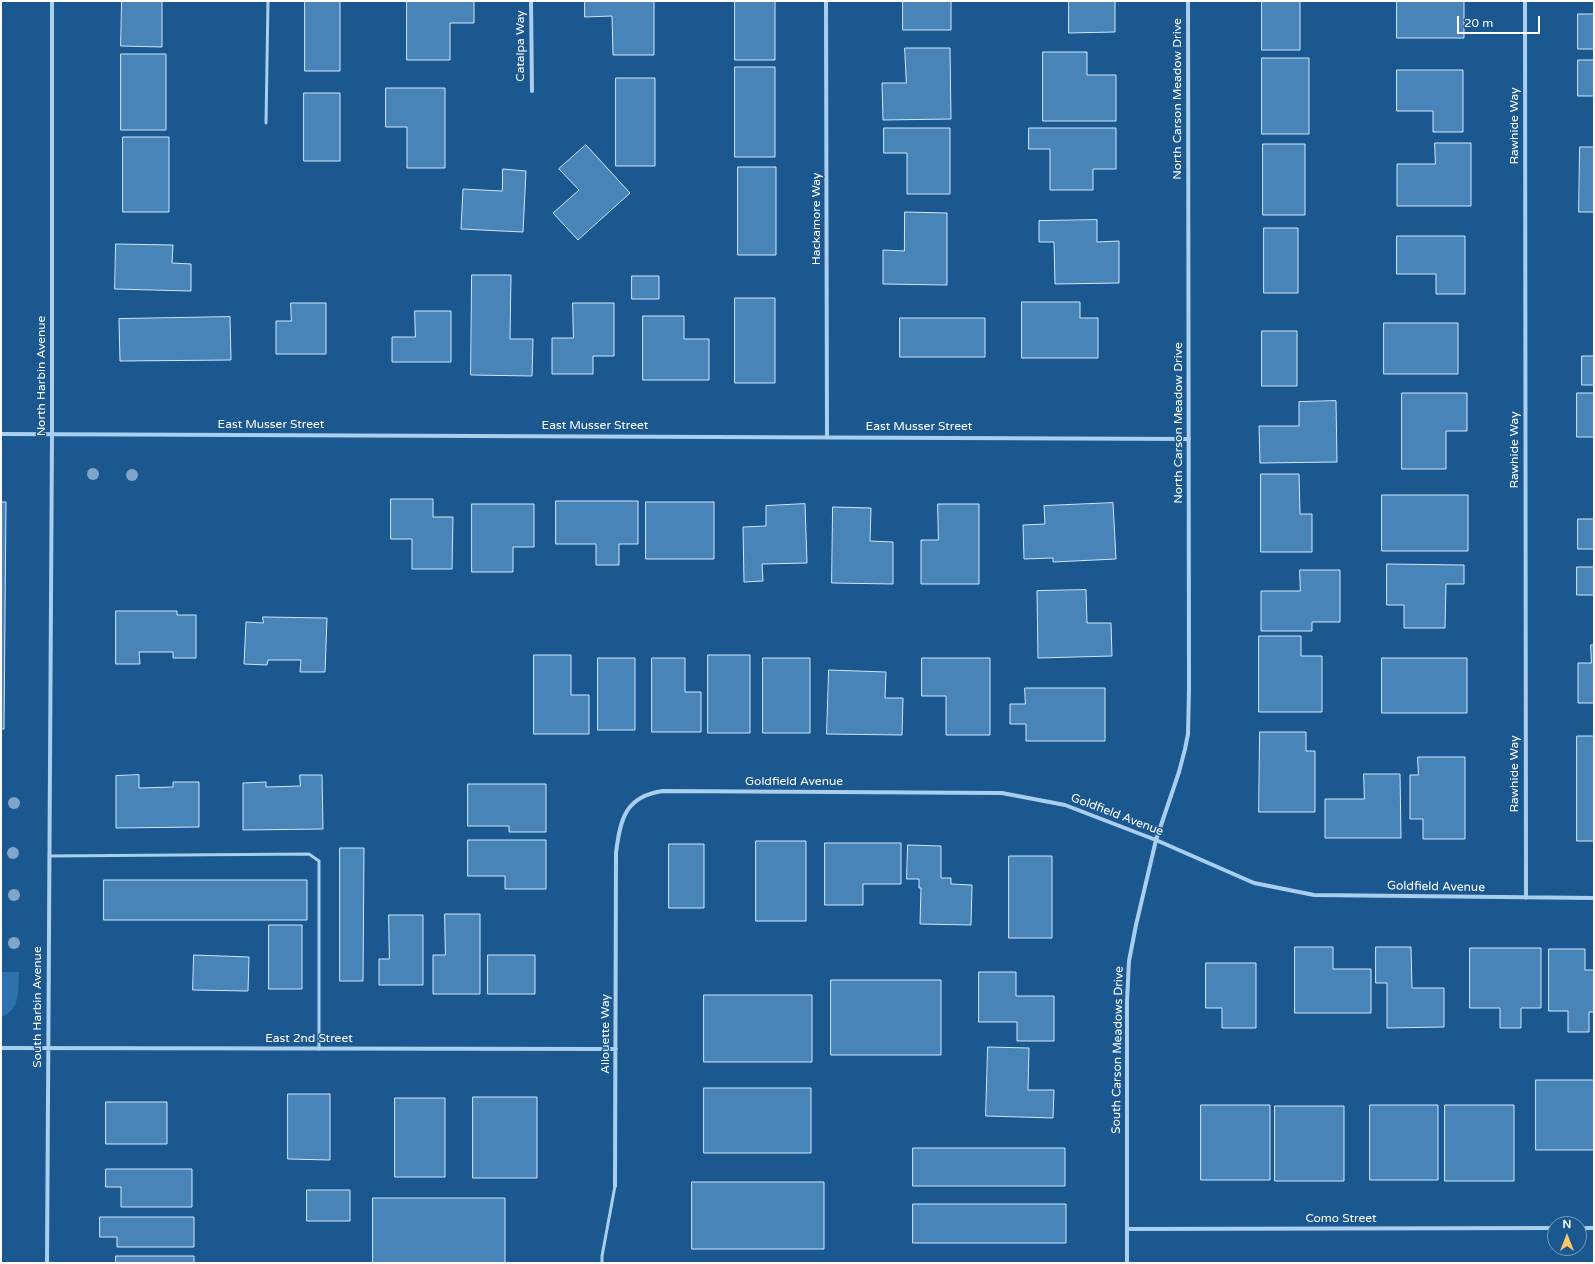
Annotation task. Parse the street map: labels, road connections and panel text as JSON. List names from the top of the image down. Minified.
{"streets":{"street":["Catalpa Way","North Carson Meadow Drive","Rawhide Way","Hackamore Way","North Harbin Avenue","East Musser Street","Goldfield Avenue","South Harbin Avenue","Allouette Way","East 2nd Street","South Carson Meadows Drive","Como Street"]},"crossings":[["North Carson Meadow Drive","East Musser Street"],["North Carson Meadow Drive","Goldfield Avenue"],["North Carson Meadow Drive","South Carson Meadows Drive"],["Rawhide Way","Goldfield Avenue"],["Hackamore Way","East Musser Street"],["North Harbin Avenue","East Musser Street"],["North Harbin Avenue","South Harbin Avenue"],["Goldfield Avenue","Allouette Way"],["Goldfield Avenue","South Carson Meadows Drive"],["South Harbin Avenue","East 2nd Street"],["Allouette Way","East 2nd Street"],["South Carson Meadows Drive","Como Street"]],"scale_bar":"20 m","north":"top"}
